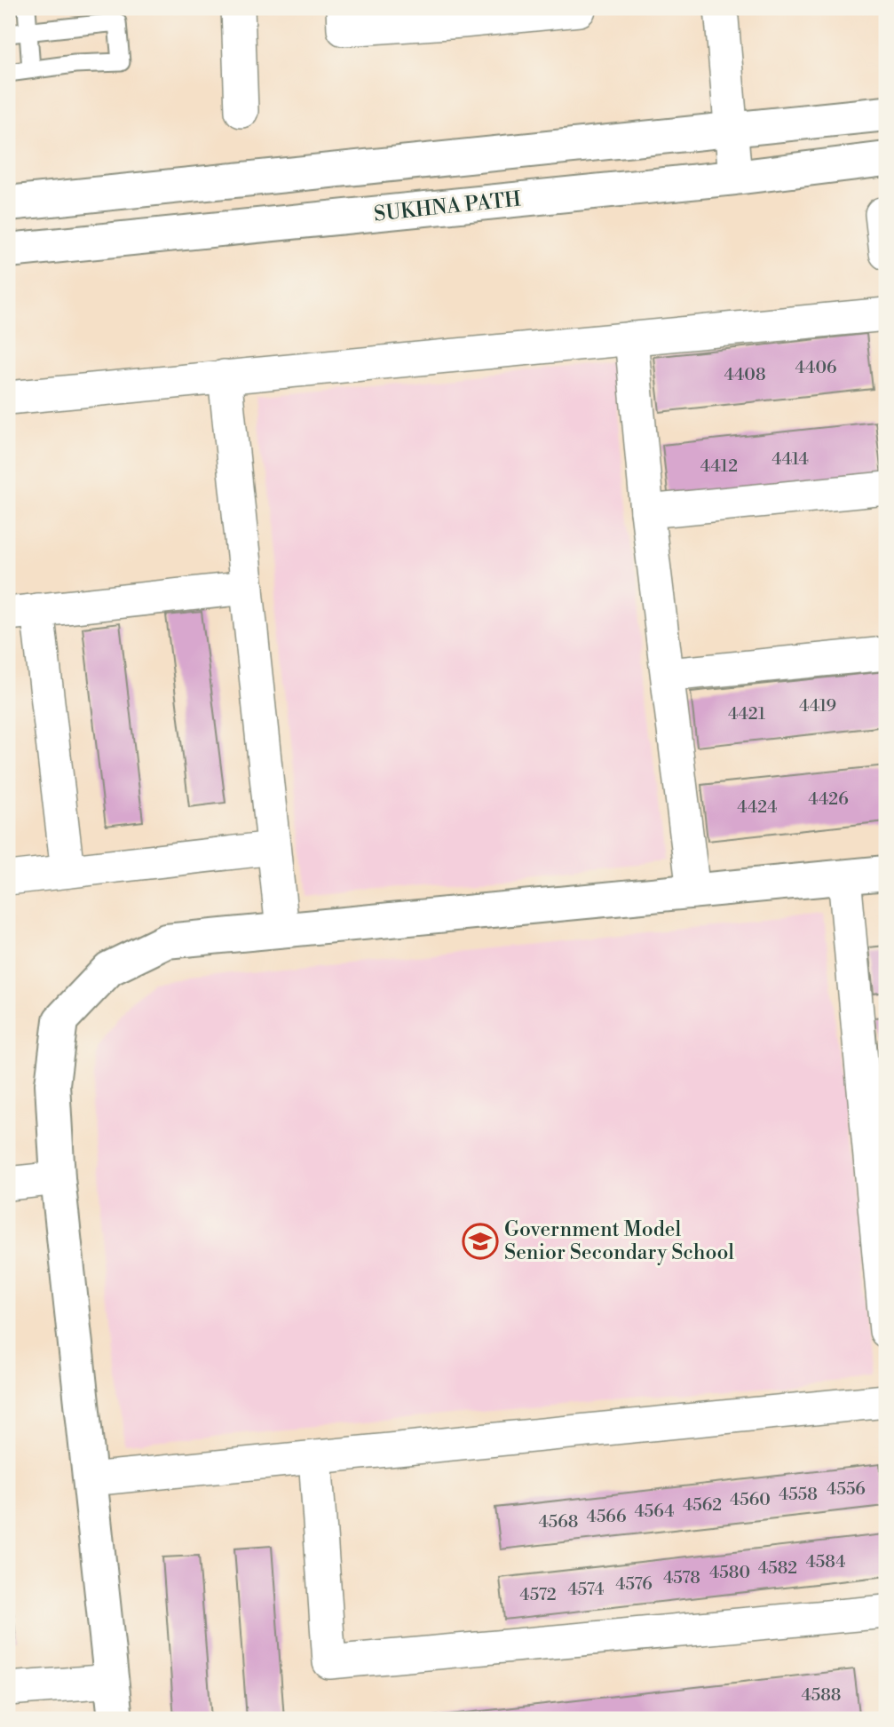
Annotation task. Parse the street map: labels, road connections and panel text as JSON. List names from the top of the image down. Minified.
{"streets":{"main road":["SUKHNA PATH"]},"places":{"school or university":["Government Model Senior Secondary School"]},"house_numbers":["4406","4408","4414","4412","4419","4421","4426","4424","4556","4558","4560","4562","4564","4566","4568","4584","4582","4580","4578","4576","4574","4572","4588"]}
